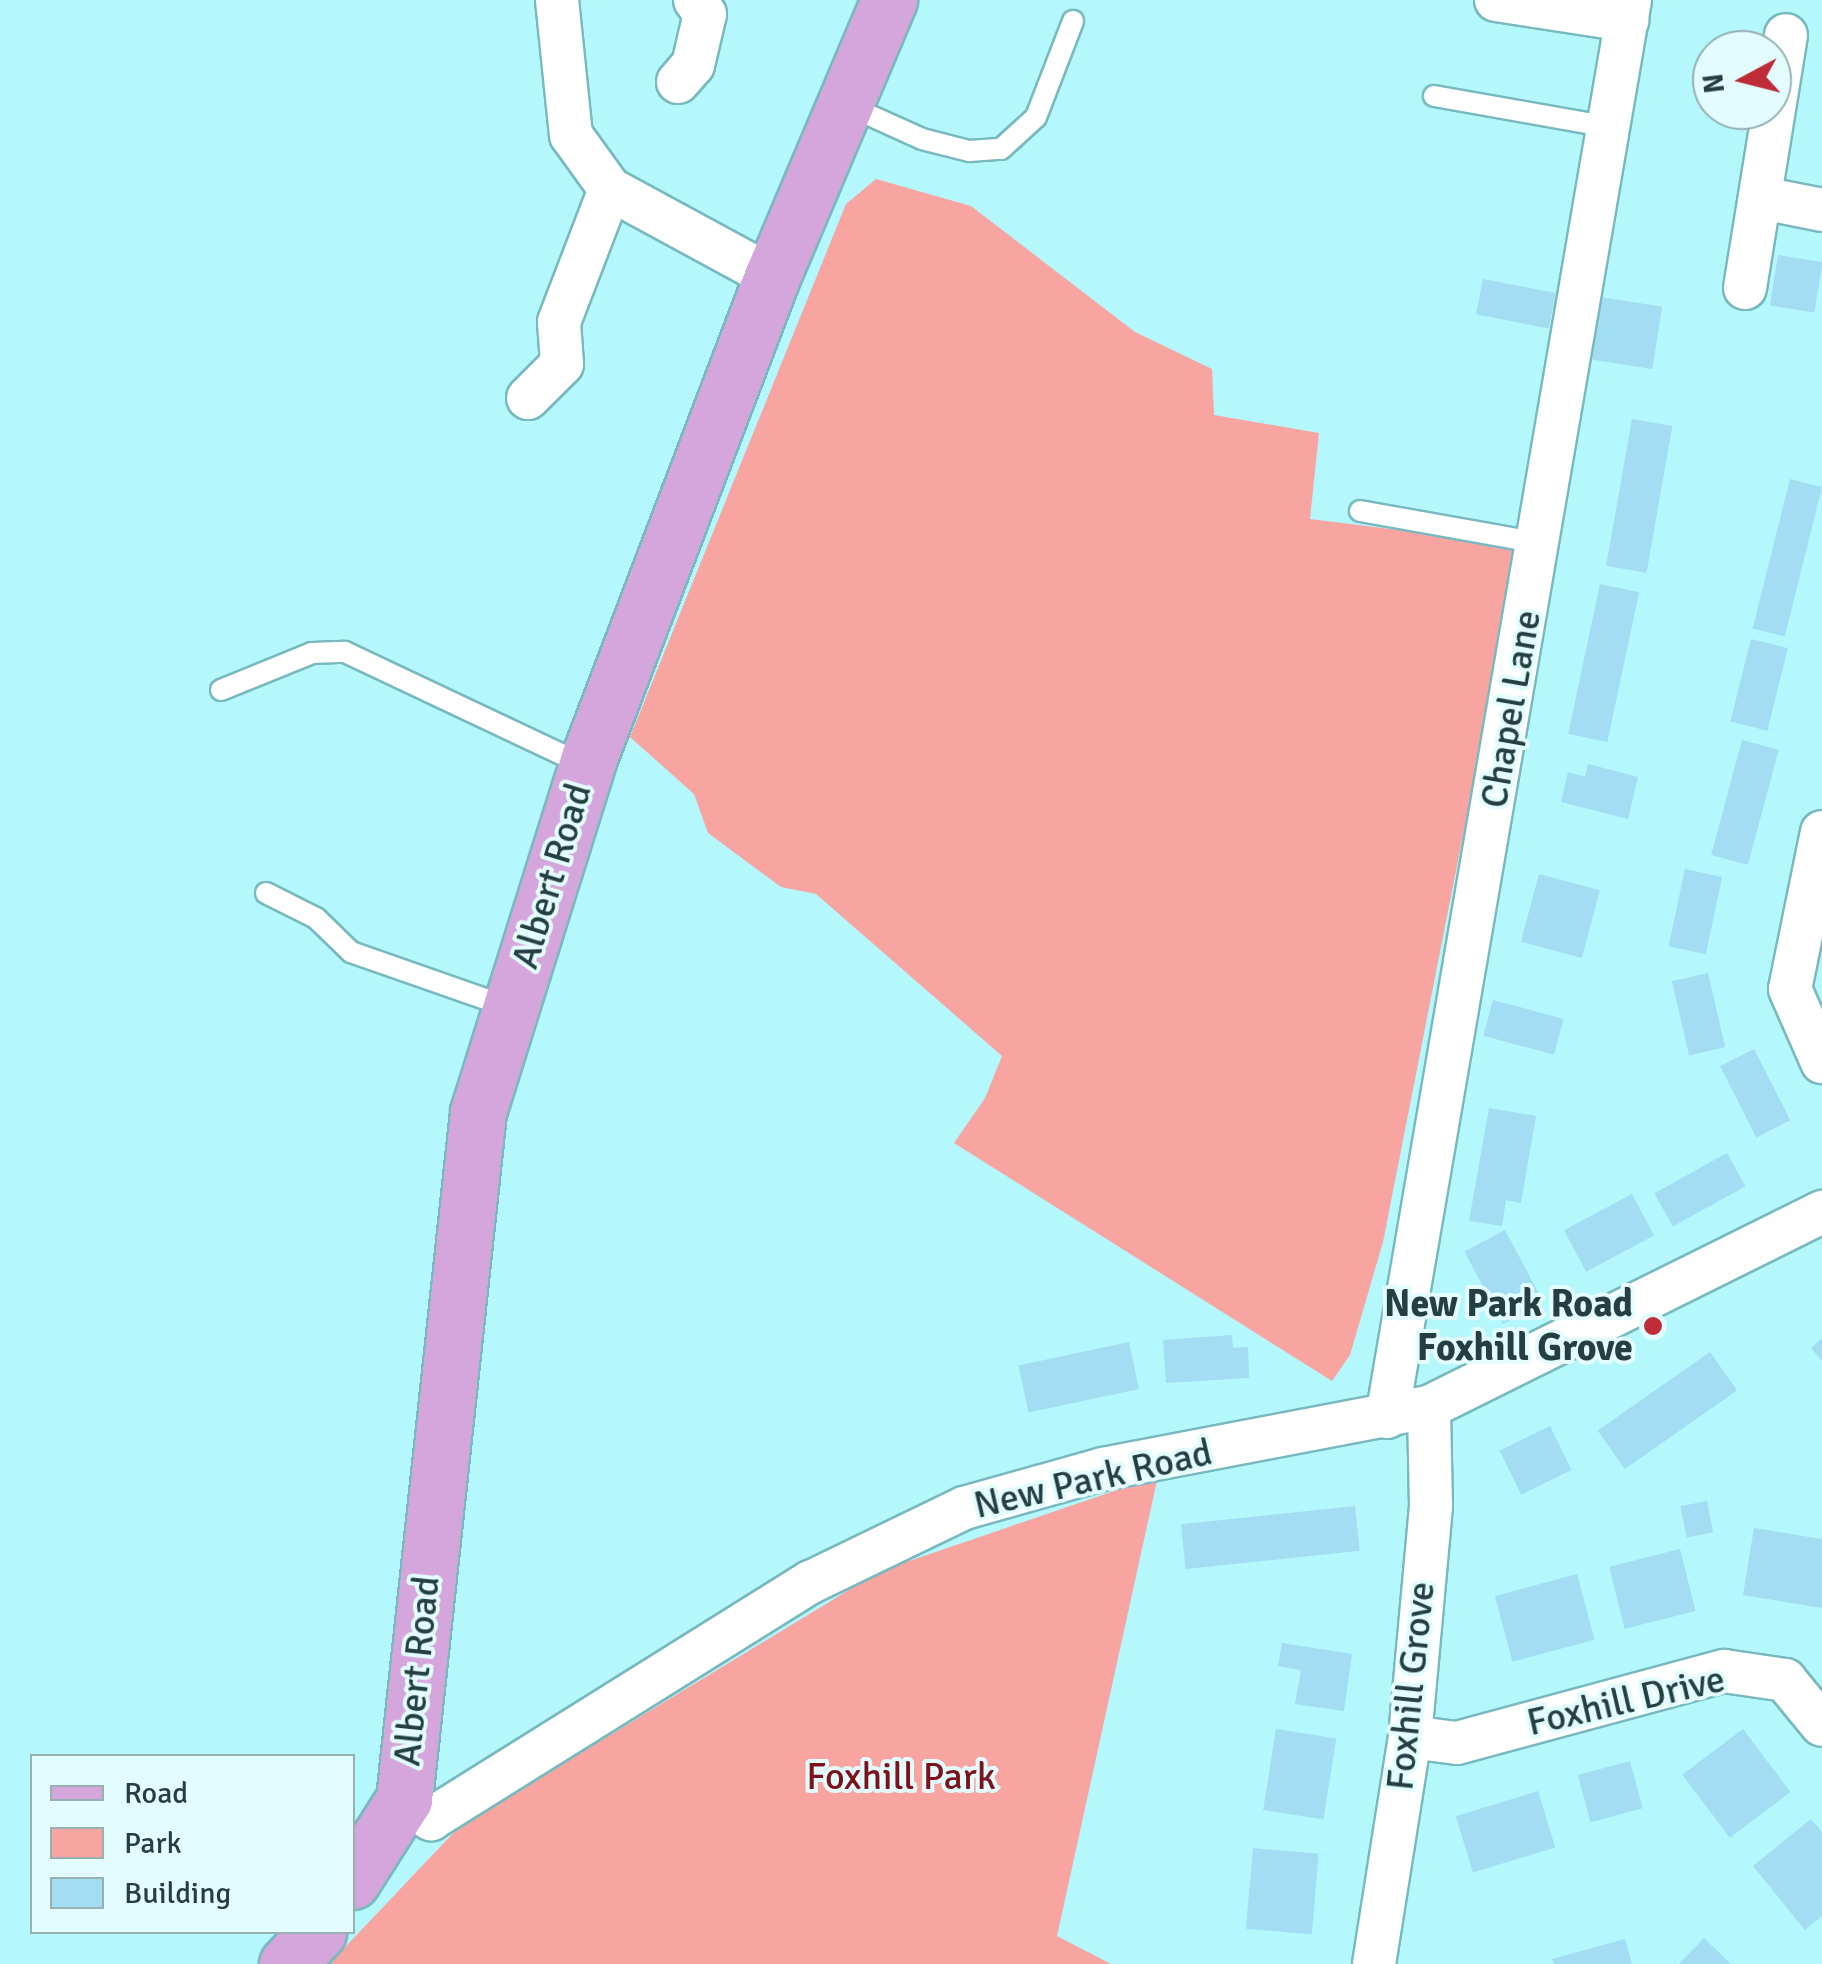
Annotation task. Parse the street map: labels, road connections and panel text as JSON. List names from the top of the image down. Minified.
{"streets":{"main road":["Albert Road"],"street":["Chapel Lane","New Park Road","Foxhill Grove","Foxhill Drive"]},"crossings":[["Chapel Lane","New Park Road"],["Albert Road","New Park Road"],["New Park Road","Foxhill Grove"],["Foxhill Grove","Foxhill Drive"]],"parks":["Foxhill Park"],"places":["New Park Road Foxhill Grove"],"legend":["Road","Park","Building"],"north":"left"}
